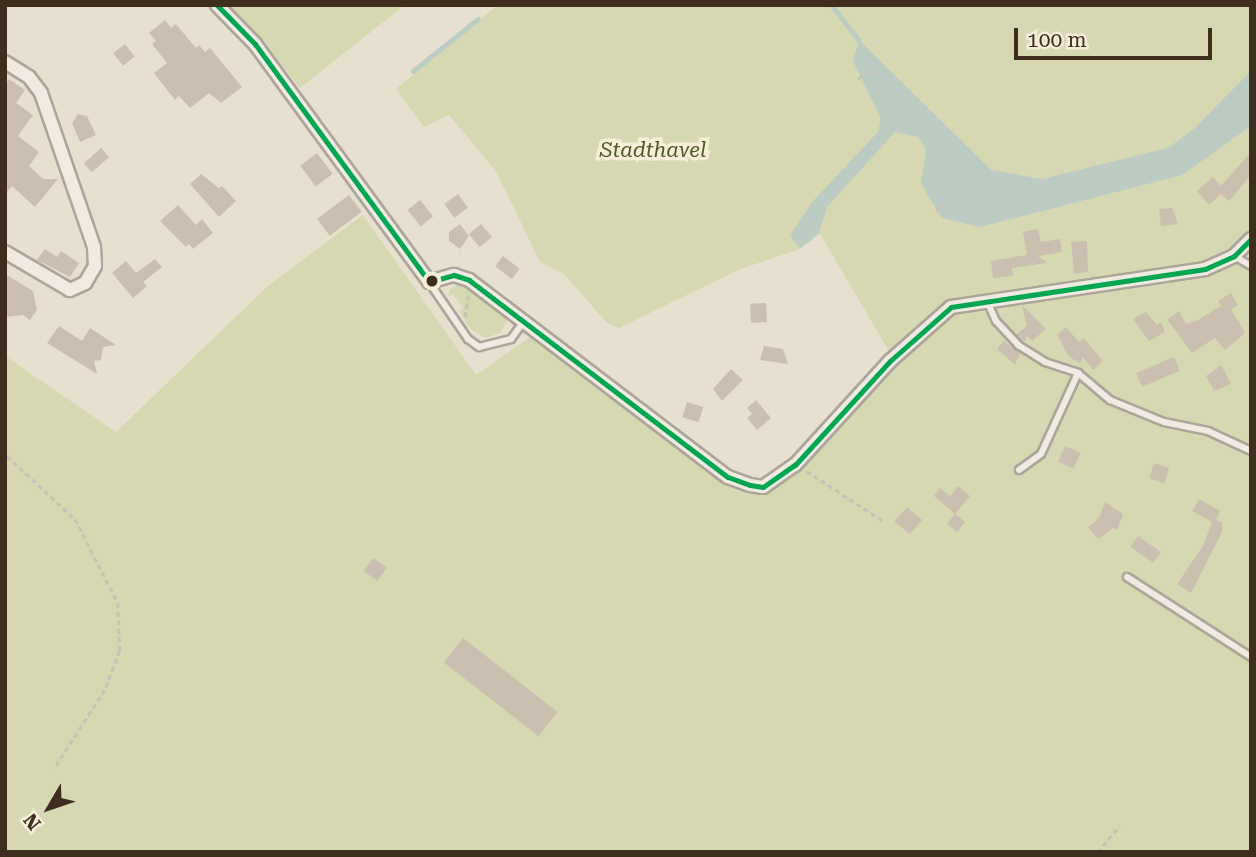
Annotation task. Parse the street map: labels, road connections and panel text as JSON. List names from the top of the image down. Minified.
{"parks":["Stadthavel"],"scale_bar":"100 m","north":"bottom left"}
